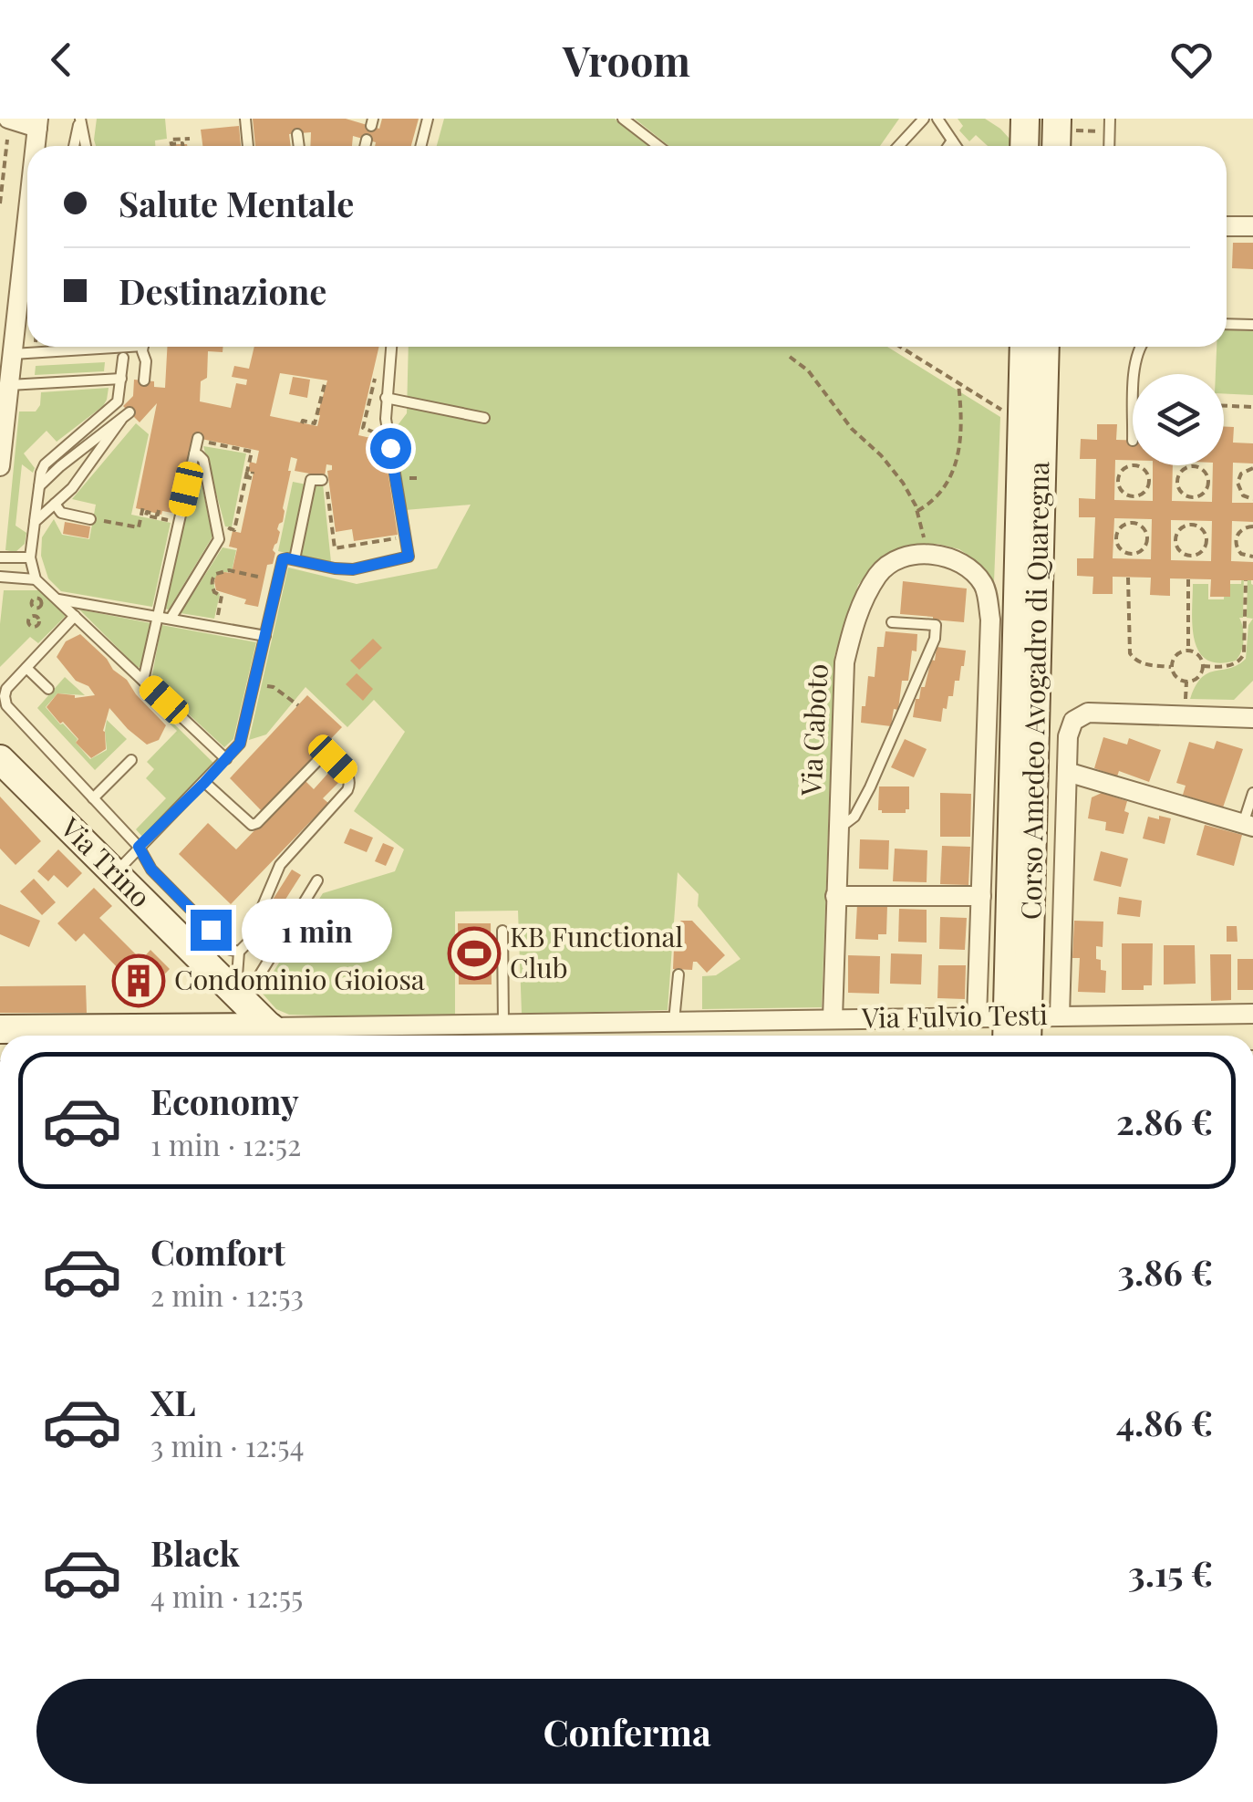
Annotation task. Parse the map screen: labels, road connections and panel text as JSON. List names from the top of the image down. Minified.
{"streets":{"main road":["Corso Amedeo Avogadro di Quaregna","Via Trino","Via Fulvio Testi"],"street":["Via Caboto"]},"crossings":[["Corso Amedeo Avogadro di Quaregna","Via Caboto"],["Corso Amedeo Avogadro di Quaregna","Via Fulvio Testi"],["Via Caboto","Via Fulvio Testi"],["Via Trino","Via Fulvio Testi"]],"places":{"sports":["KB Functional Club"],"building":["Condominio Gioiosa"]},"page":{"header":"Vroom","banner":["Salute Mentale","Destinazione"],"bubble":"1 min","list":[{"name":"Economy","note":"1 min · 12:52","value":"2.86 €"},{"name":"Comfort","note":"2 min · 12:53","value":"3.86 €"},{"name":"XL","note":"3 min · 12:54","value":"4.86 €"},{"name":"Black","note":"4 min · 12:55","value":"3.15 €"}],"buttons":"Conferma"}}
